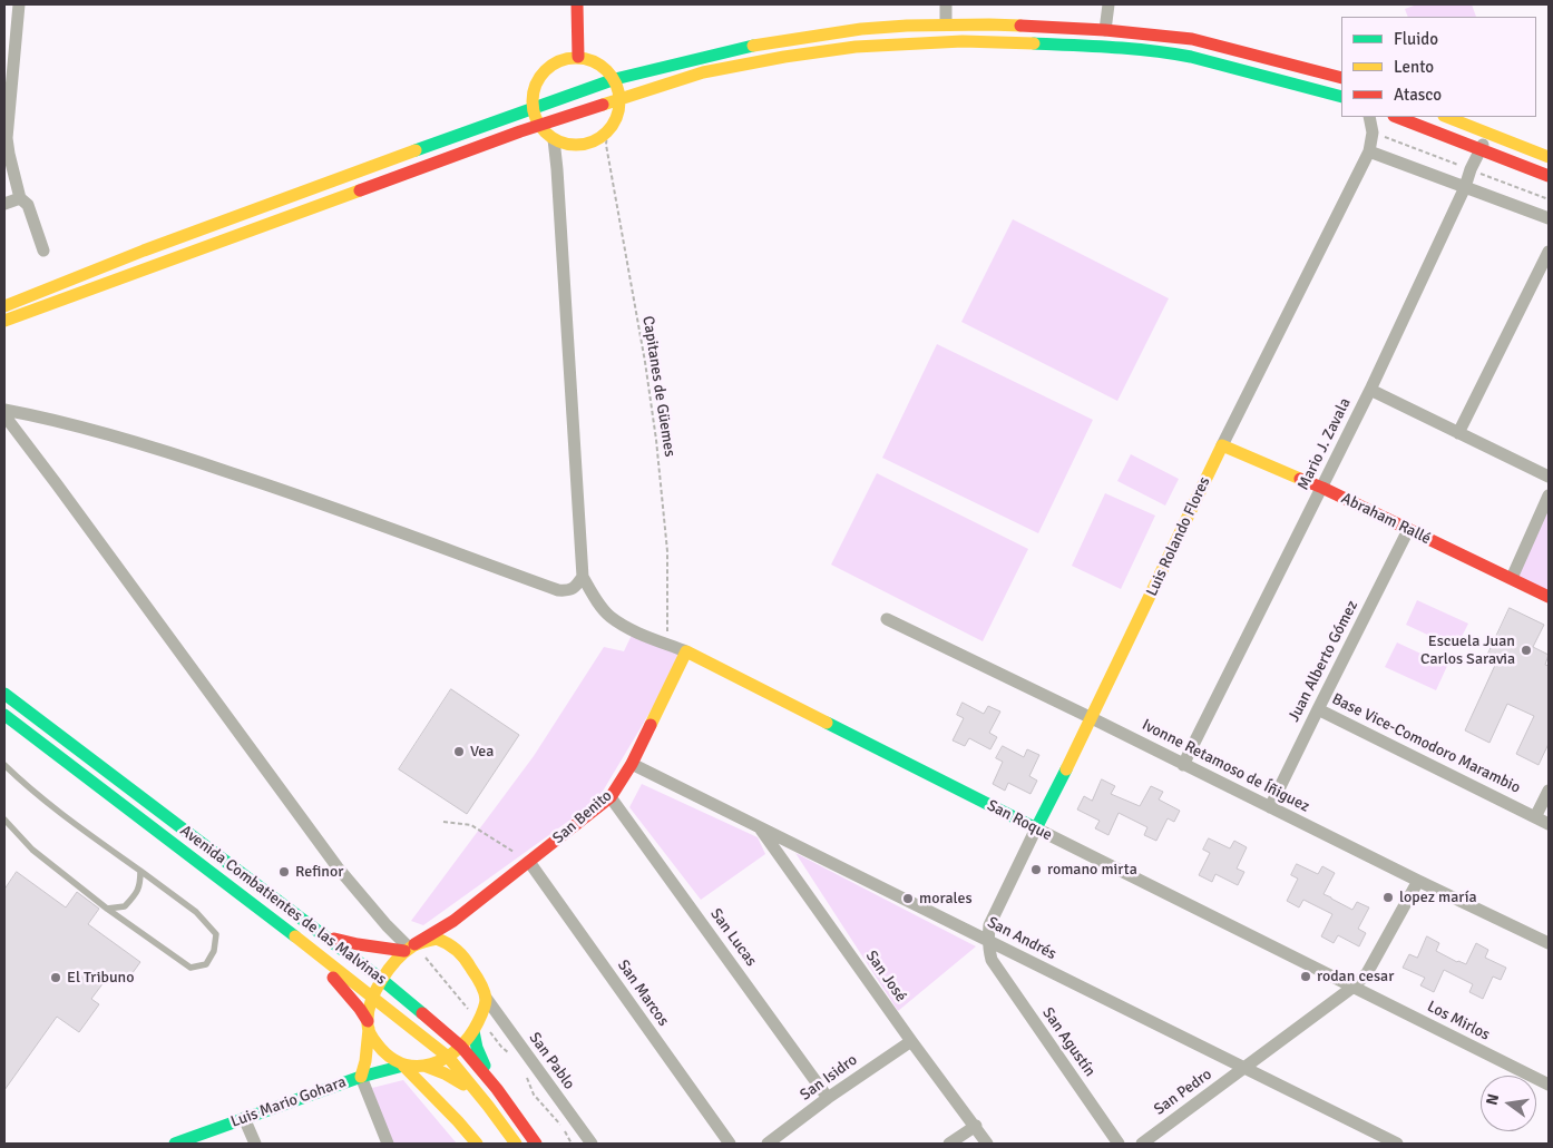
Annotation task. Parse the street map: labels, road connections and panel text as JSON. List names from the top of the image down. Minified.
{"streets":{"main road":["Abraham Rallé","Luis Rolando Flores","San Benito","San Roque","Avenida Combatientes de las Malvinas","Luis Mario Gohara"],"street":["Mario J. Zavala","Juan Alberto Gómez","Base Vice-Comodoro Marambio","Ivonne Retamoso de Íñiguez","San Lucas","San Andrés","San José","San Marcos","Los Mirlos","San Agustín","San Pablo","San Isidro","San Pedro"],"path":["Capitanes de Güemes"]},"crossings":[["Mario J. Zavala","Abraham Rallé"],["Mario J. Zavala","Ivonne Retamoso de Íñiguez"],["Abraham Rallé","Luis Rolando Flores"],["Abraham Rallé","Juan Alberto Gómez"],["Luis Rolando Flores","Ivonne Retamoso de Íñiguez"],["Luis Rolando Flores","San Roque"],["Luis Rolando Flores","San Andrés"],["Luis Rolando Flores","San Agustín"],["Juan Alberto Gómez","Base Vice-Comodoro Marambio"],["Juan Alberto Gómez","Ivonne Retamoso de Íñiguez"],["Ivonne Retamoso de Íñiguez","San Pedro"],["San Benito","San Roque"],["San Benito","Avenida Combatientes de las Malvinas"],["San Benito","San Lucas"],["San Benito","San Andrés"],["San Benito","San Marcos"],["San Benito","Luis Mario Gohara"],["San Roque","Los Mirlos"],["San Roque","San Pedro"],["San Lucas","San Isidro"],["San Andrés","San José"],["San Andrés","San Pedro"],["San José","San Isidro"],["Los Mirlos","San Pedro"]],"places":["Escuela Juan Carlos Saravia","Vea","romano mirta","Refinor","lopez maría","morales","rodan cesar","El Tribuno"],"legend":["Fluido","Lento","Atasco"],"north":"left"}
